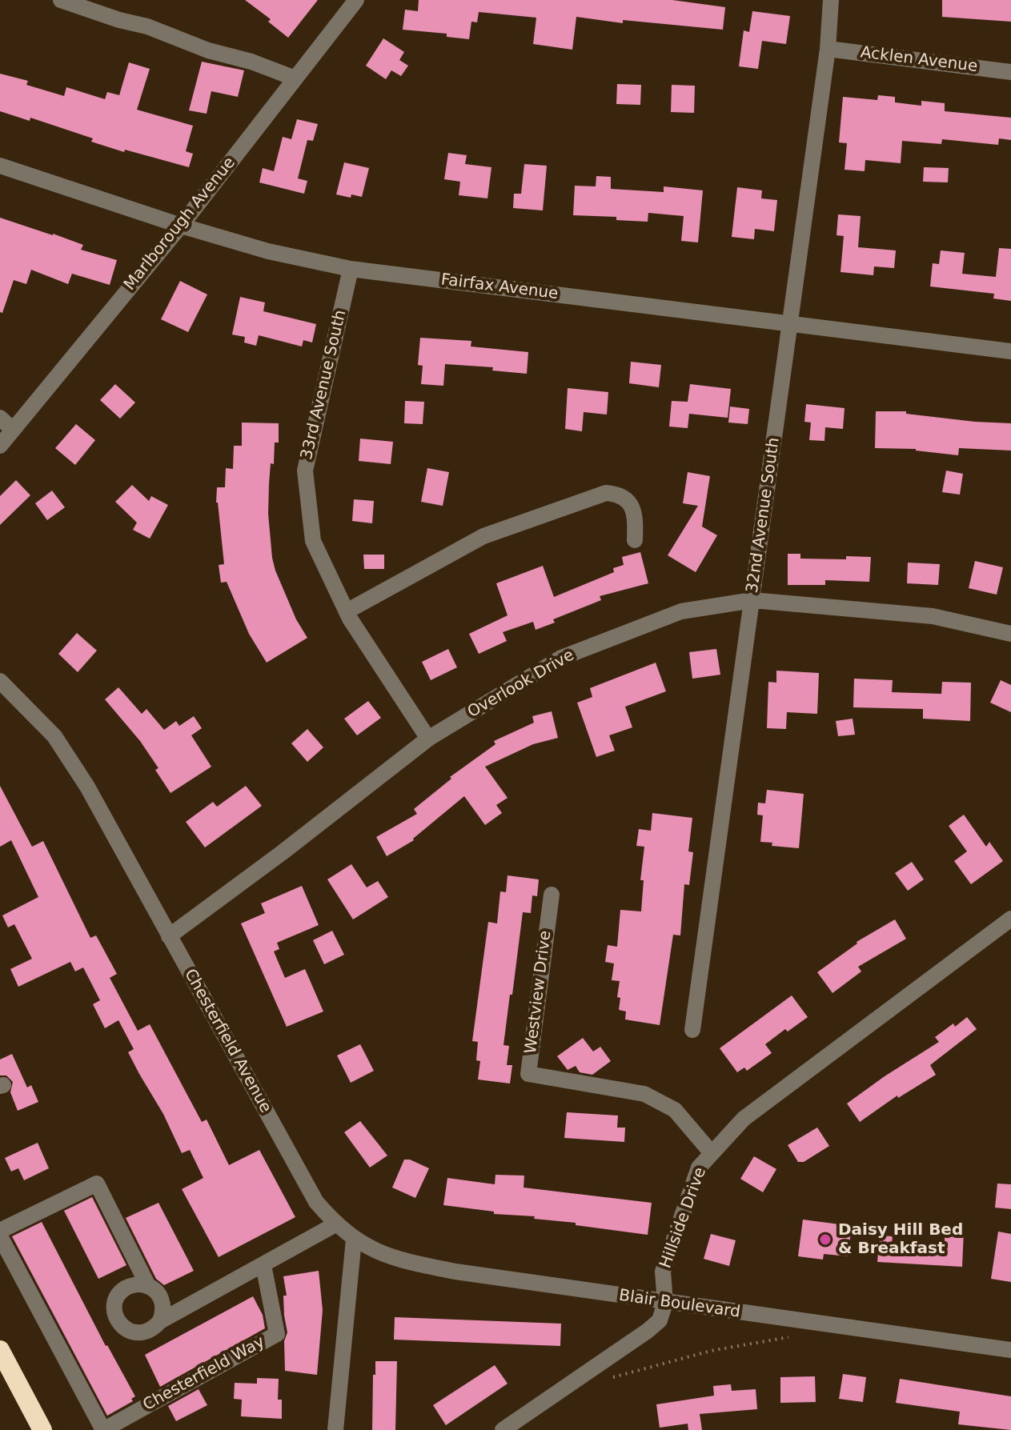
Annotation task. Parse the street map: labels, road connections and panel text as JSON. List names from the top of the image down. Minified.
{"streets":{"street":["Acklen Avenue","Marlborough Avenue","Fairfax Avenue","33rd Avenue South","32nd Avenue South","Overlook Drive","Westview Drive","Chesterfield Avenue","Hillside Drive","Blair Boulevard","Chesterfield Way"]},"crossings":[["Acklen Avenue","32nd Avenue South"],["Marlborough Avenue","Fairfax Avenue"],["Fairfax Avenue","33rd Avenue South"],["Fairfax Avenue","32nd Avenue South"],["33rd Avenue South","Overlook Drive"],["32nd Avenue South","Overlook Drive"],["Overlook Drive","Chesterfield Avenue"],["Westview Drive","Hillside Drive"],["Chesterfield Avenue","Blair Boulevard"],["Hillside Drive","Blair Boulevard"]],"places":["Daisy Hill Bed & Breakfast"]}
